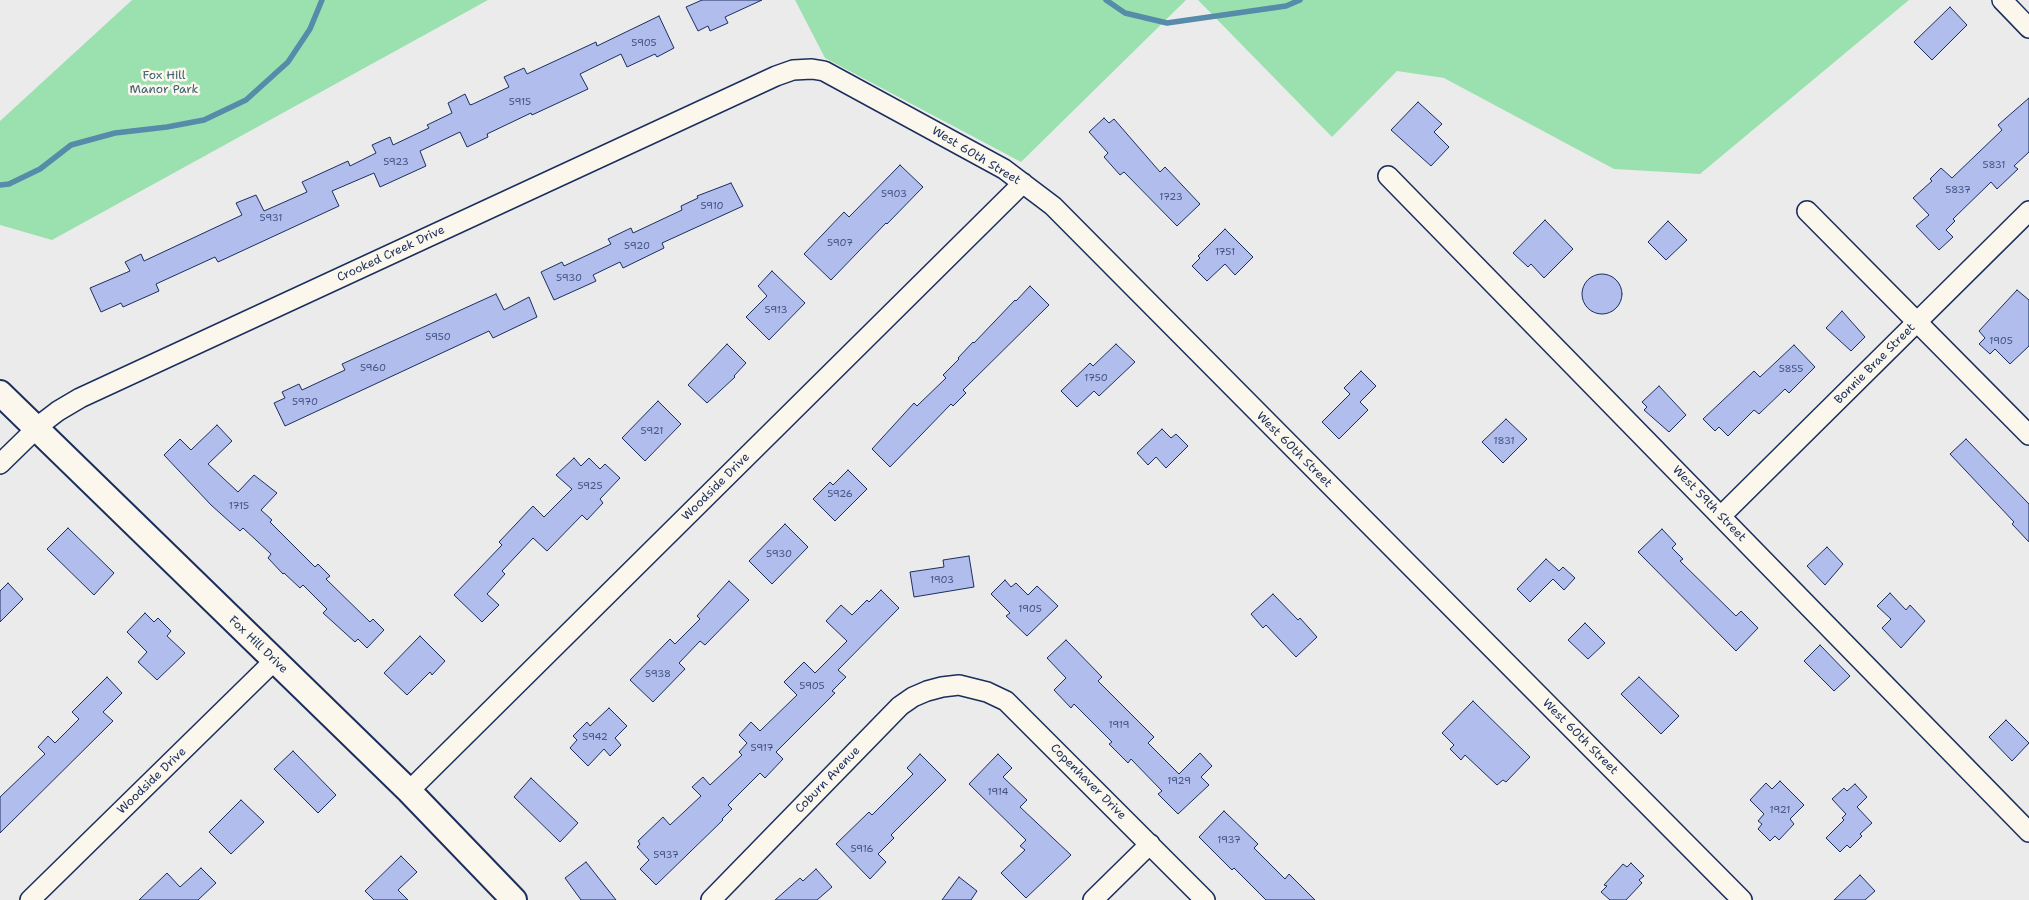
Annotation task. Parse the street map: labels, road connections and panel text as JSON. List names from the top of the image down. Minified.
{"streets":{"street":["West 60th Street","Crooked Creek Drive","Bonnie Brae Street","Woodside Drive","West 59th Street","Fox Hill Drive","Coburn Avenue","Copenhaver Drive"]},"crossings":[["West 60th Street","Crooked Creek Drive"],["West 60th Street","Woodside Drive"],["Crooked Creek Drive","Fox Hill Drive"],["Bonnie Brae Street","West 59th Street"],["Woodside Drive","Fox Hill Drive"],["Coburn Avenue","Copenhaver Drive"]],"parks":["Fox Hill Manor Park"],"house_numbers":["5905","5915","5923","5831","5837","5903","1723","5910","5931","5907","5920","1751","5930","5913","5950","1905","5960","5855","1750","5970","5921","1831","5925","5926","1715","5930","1903","1905","5938","5905","1919","5942","5917","1929","1914","1921","1937","5916","5937"]}
